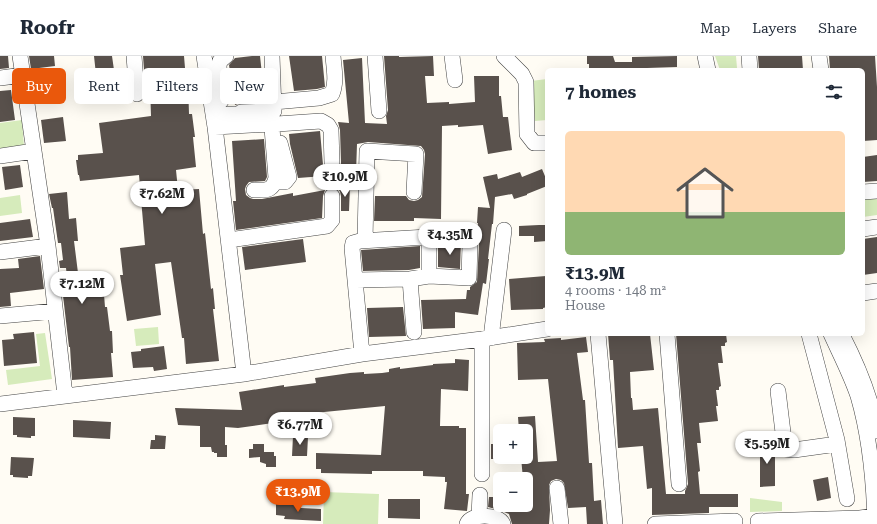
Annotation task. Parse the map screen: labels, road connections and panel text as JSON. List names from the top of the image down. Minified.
{"page":{"header":"Roofr","nav":["Map","Layers","Share"],"chip":["Buy","Rent","Filters","New"],"heading":"7 homes","list":[{"name":"₹13.9M","note":"4 rooms · 148 m² · House"}],"price":["₹10.9M","₹7.62M","₹4.35M","₹7.12M","₹6.77M","₹5.59M","₹13.9M"],"map_buttons":["+","−"]}}
